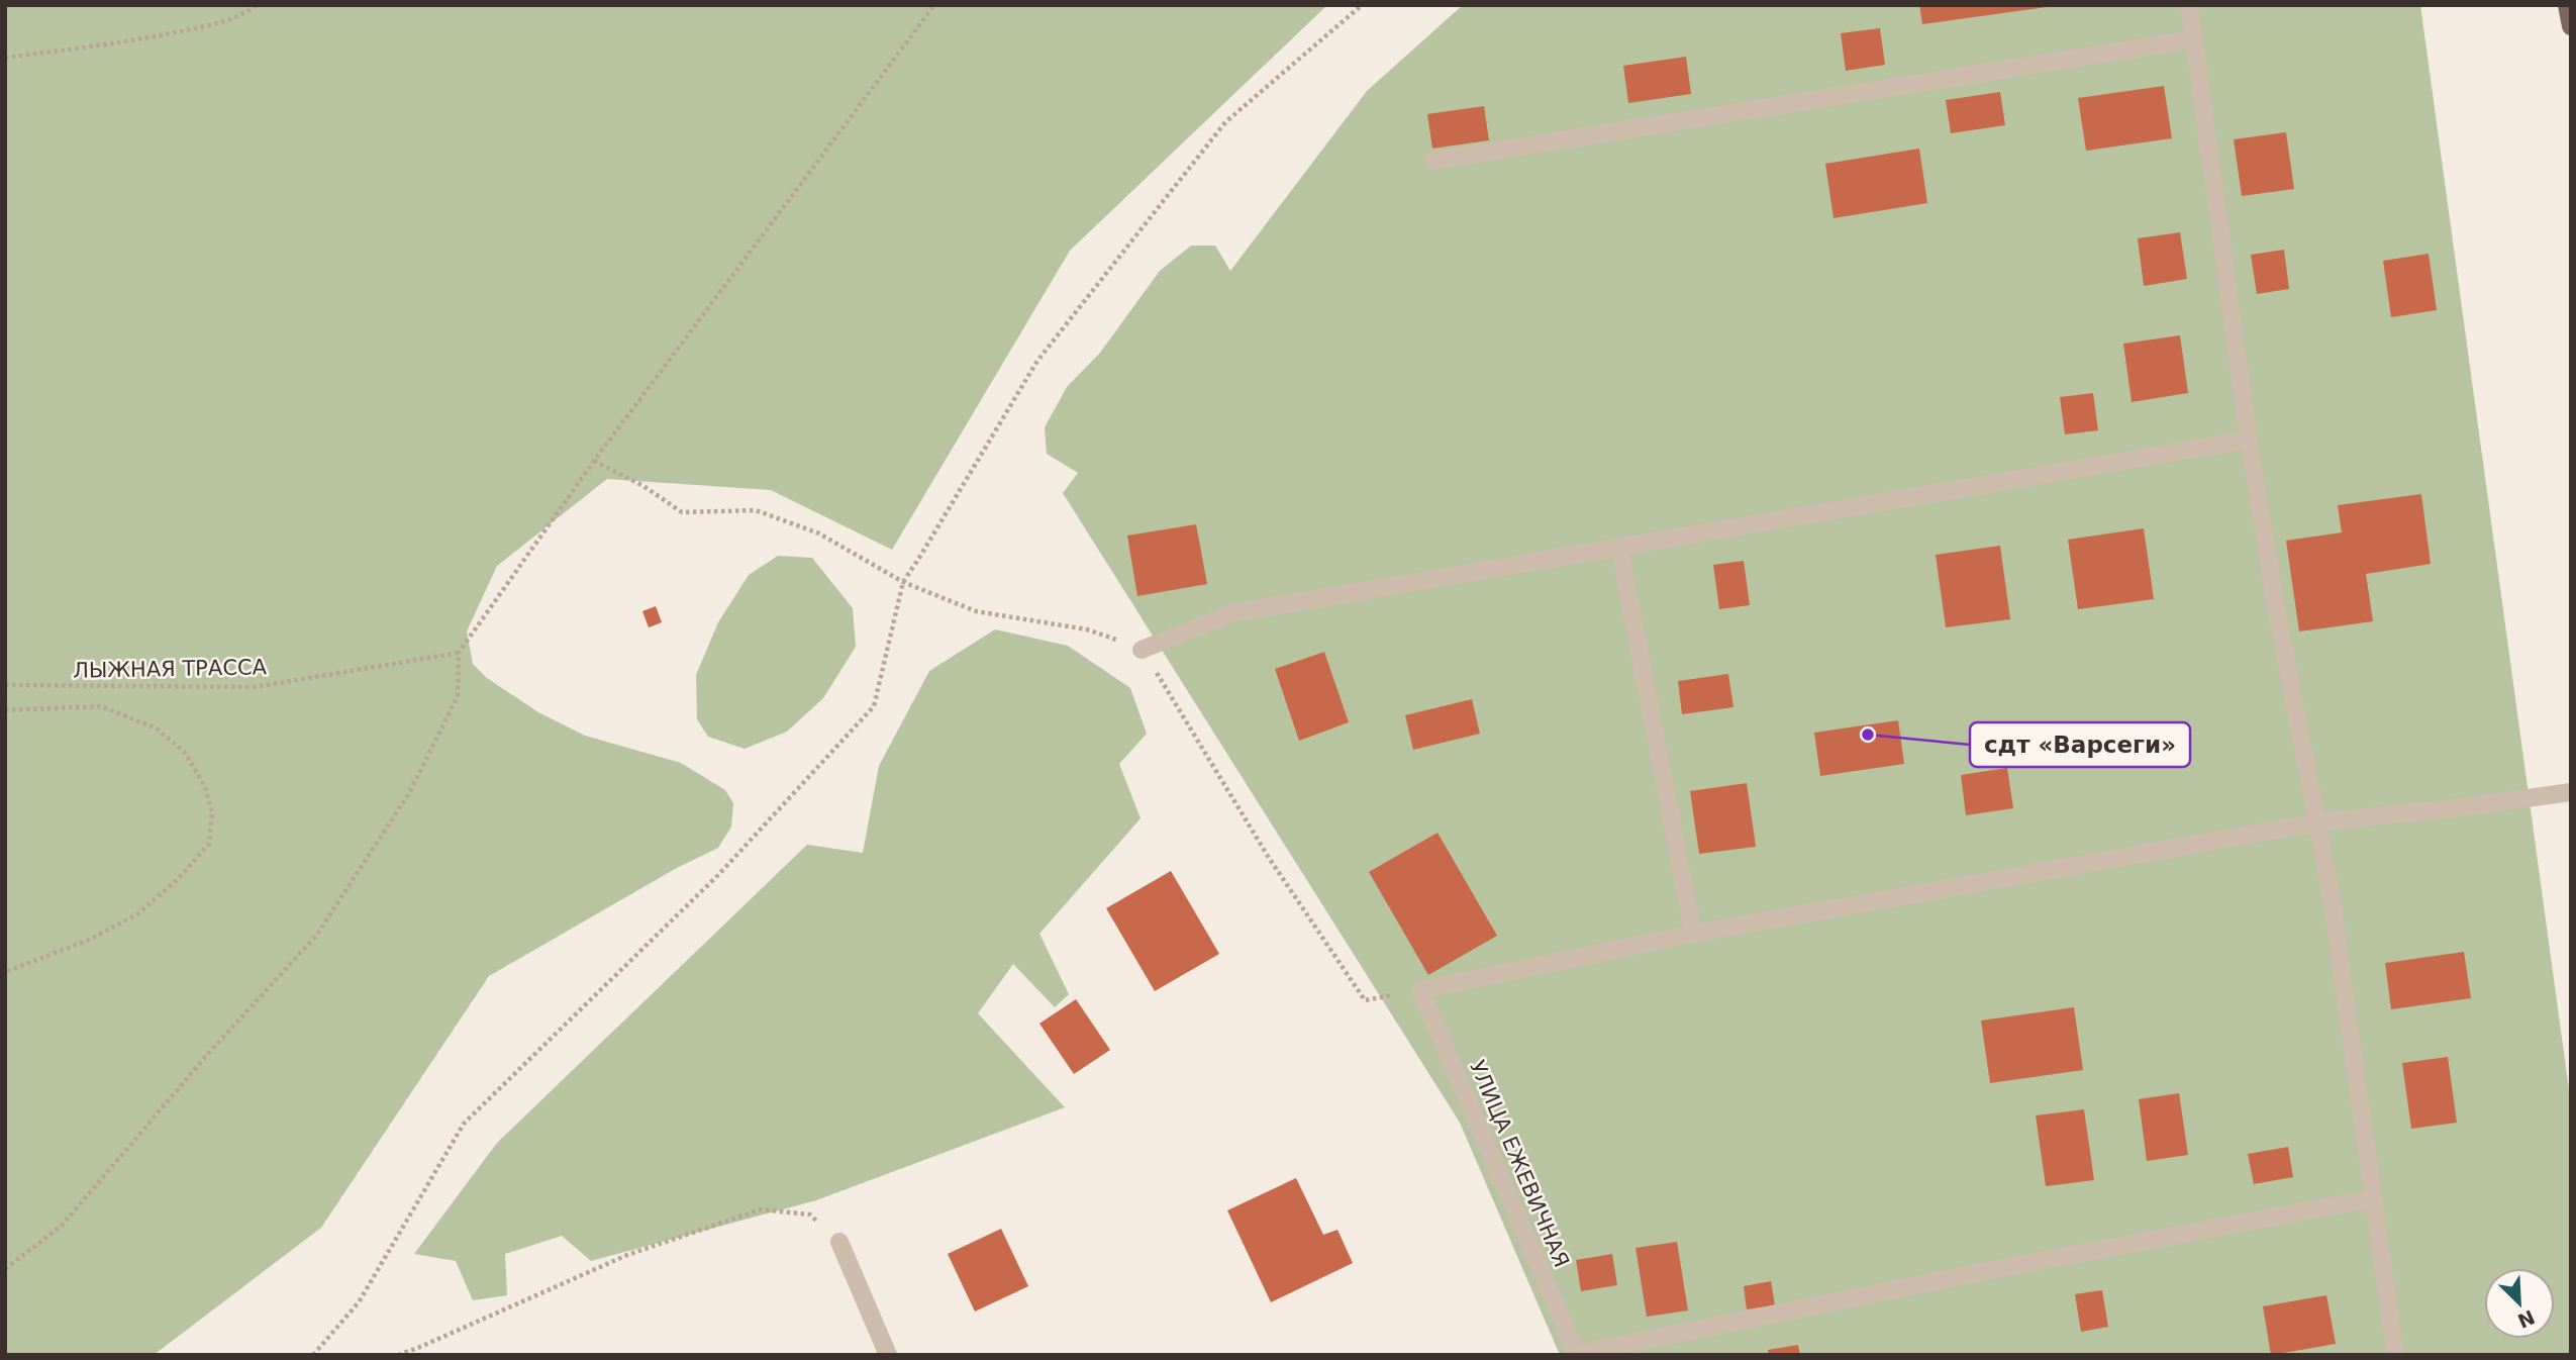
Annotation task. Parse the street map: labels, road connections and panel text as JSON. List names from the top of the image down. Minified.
{"streets":{"street":["УЛИЦА ЕЖЕВИЧНАЯ"],"path":["ЛЫЖНАЯ ТРАССА"]},"places":["сдт «Варсеги»"],"north":"bottom right"}
